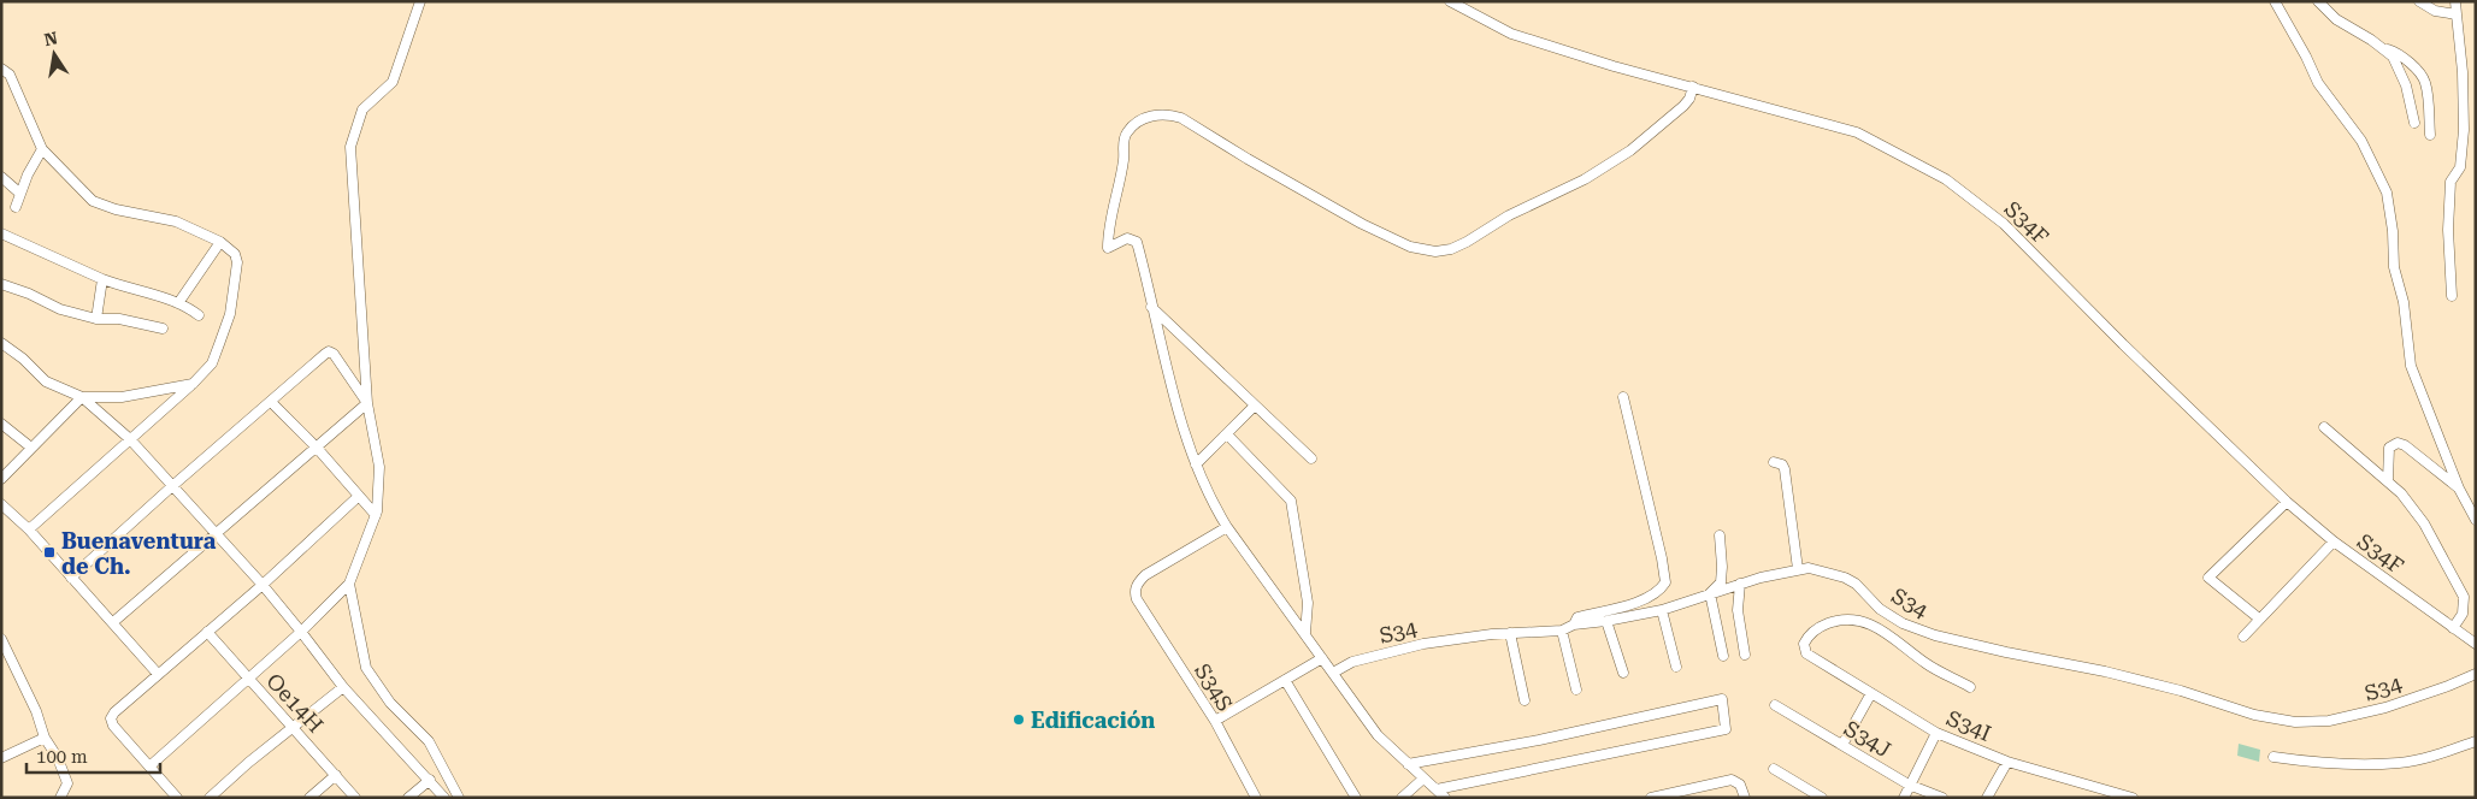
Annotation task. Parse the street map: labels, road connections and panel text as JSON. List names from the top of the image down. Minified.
{"streets":{"street":["S34F","S34","S34S","Oe14H","S34I","S34J"]},"places":{"transit":["Buenaventura de Ch."],"other":["Edificación"]},"scale_bar":"100 m","north":"top"}
